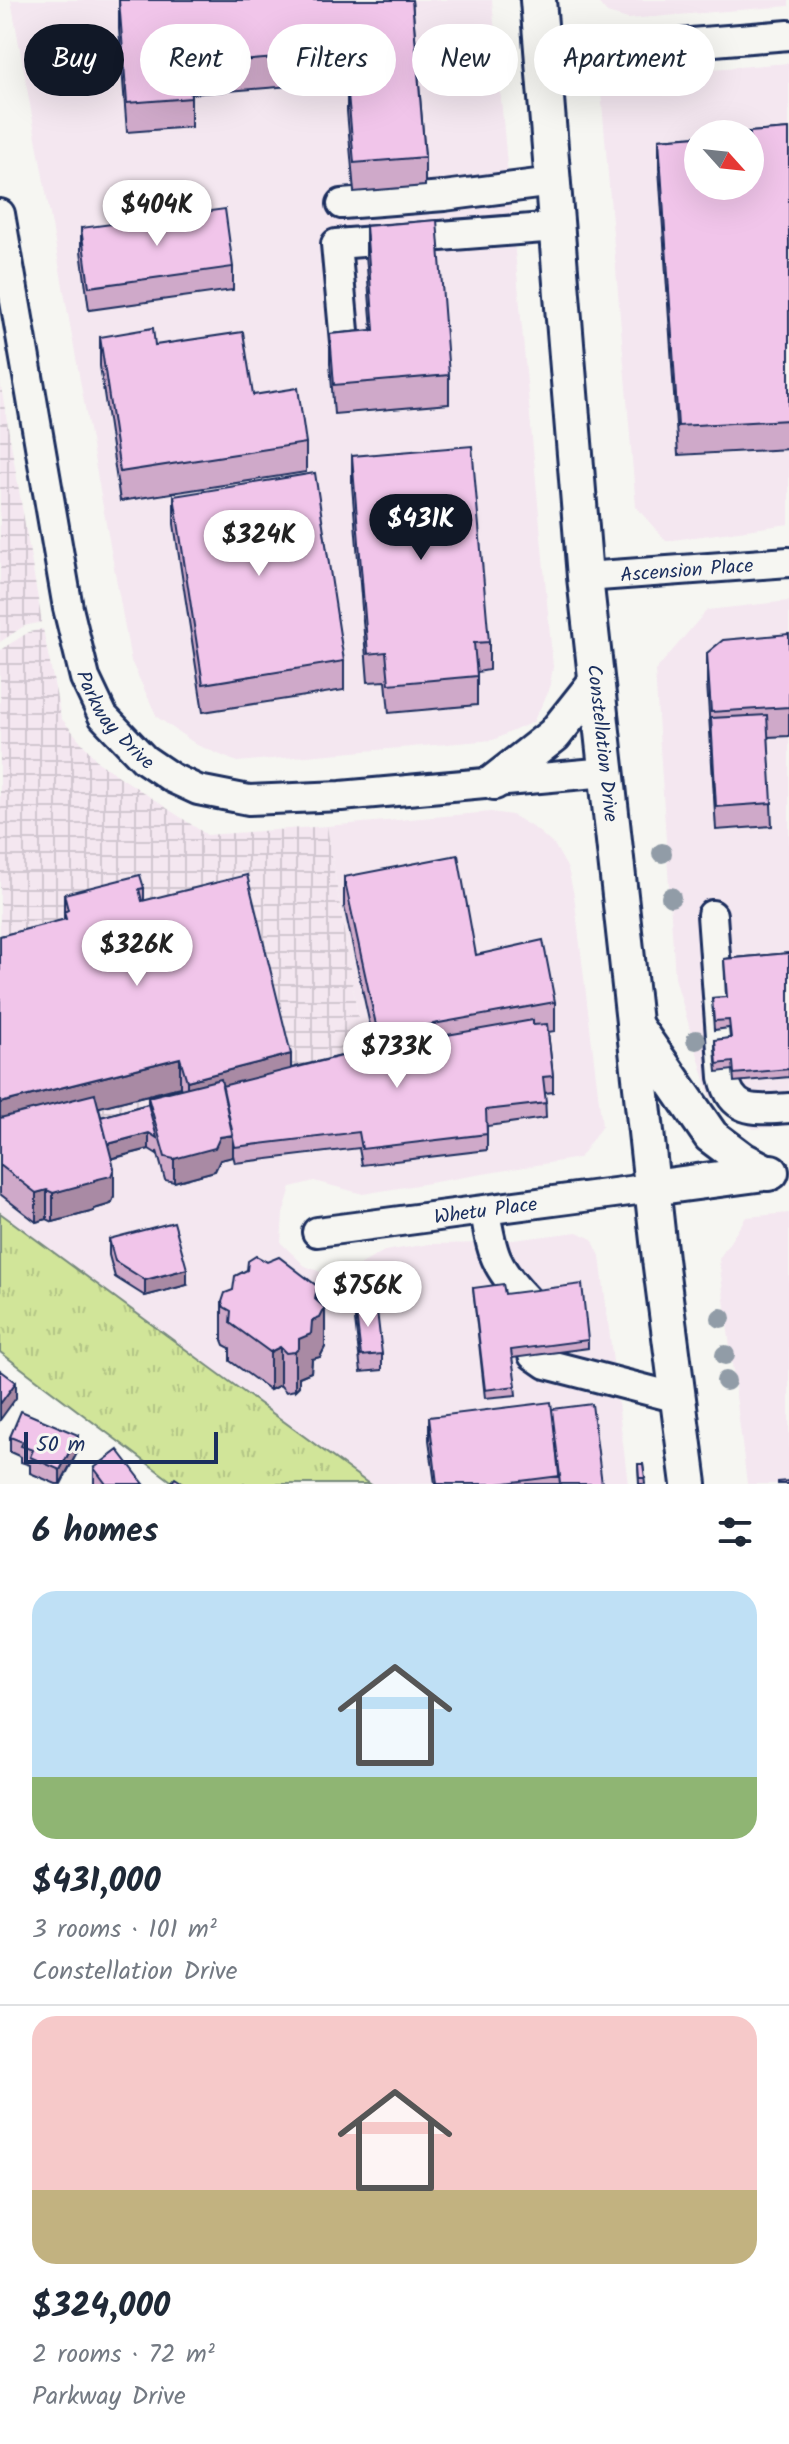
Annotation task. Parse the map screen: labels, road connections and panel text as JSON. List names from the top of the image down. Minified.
{"streets":{"main road":["Constellation Drive"],"street":["Ascension Place","Parkway Drive","Whetu Place"]},"crossings":[["Ascension Place","Constellation Drive"],["Parkway Drive","Constellation Drive"],["Constellation Drive","Whetu Place"]],"scale_bar":"50 m","north":"bottom right","page":{"chip":["Buy","Rent","Filters","New","Apartment"],"price":["$404K","$431K","$324K","$326K","$733K","$756K"],"scale":"50 m","heading":"6 homes","list":[{"name":"$431,000","note":"3 rooms · 101 m² · Constellation Drive"},{"name":"$324,000","note":"2 rooms · 72 m² · Parkway Drive"}]}}
